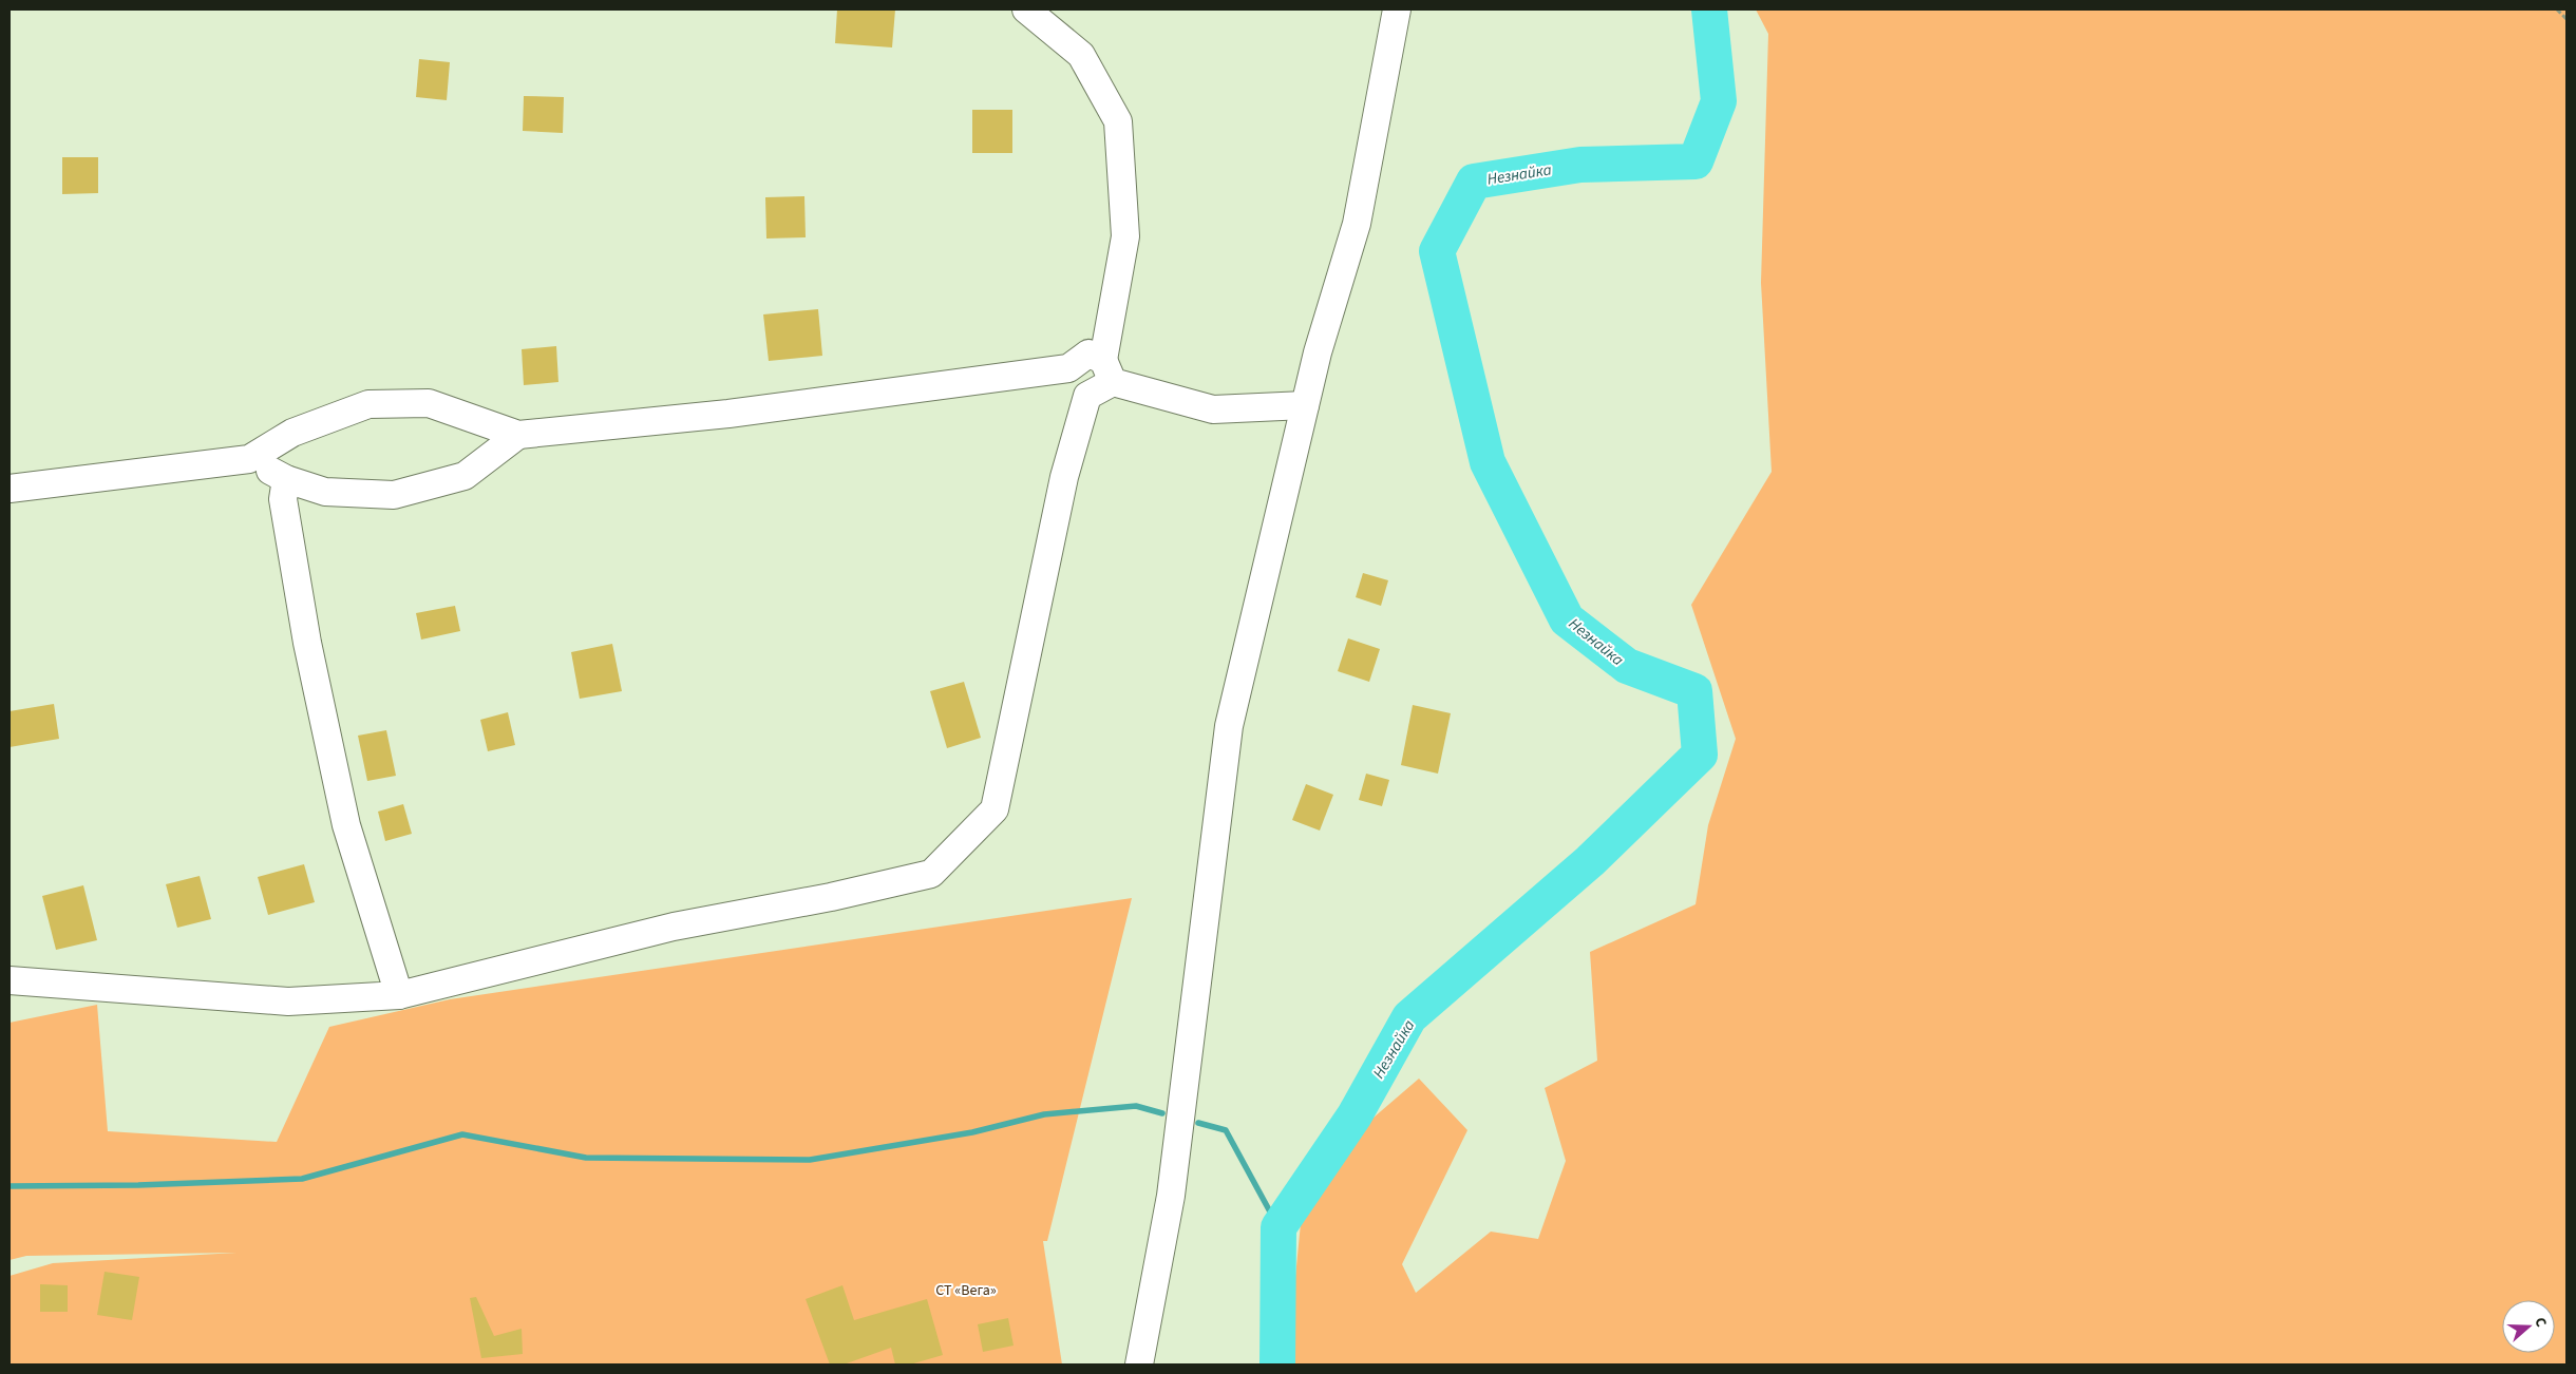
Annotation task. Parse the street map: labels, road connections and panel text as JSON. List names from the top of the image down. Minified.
{"water":["Незнайка"],"parks":["СТ «Вега»"],"north":"right"}
